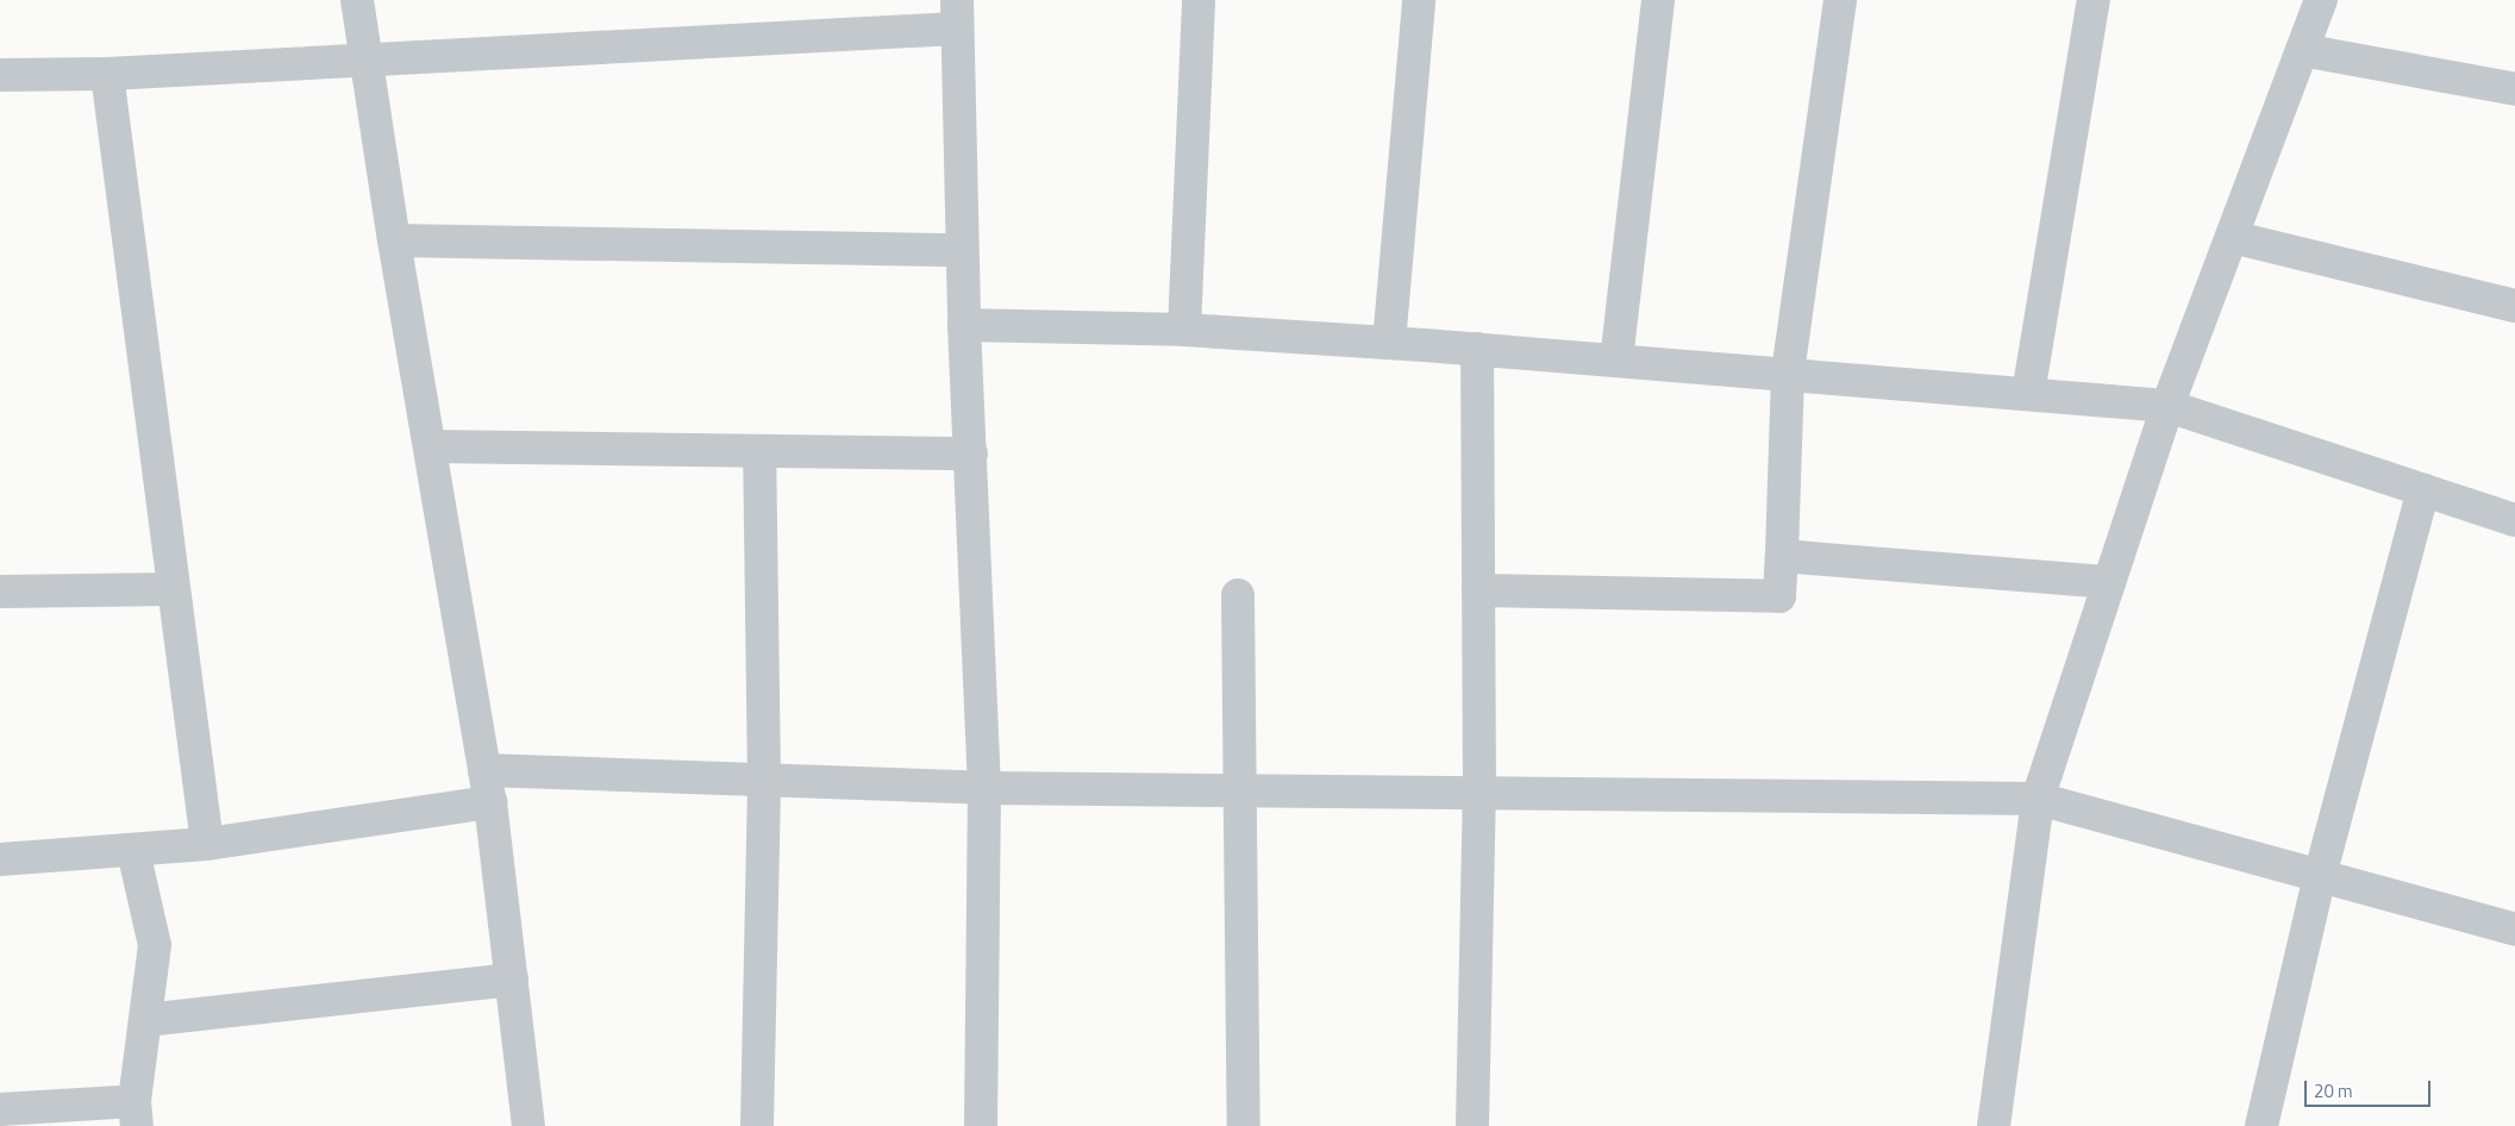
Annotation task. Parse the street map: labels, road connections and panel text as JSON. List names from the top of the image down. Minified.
{"scale_bar":"20 m"}
